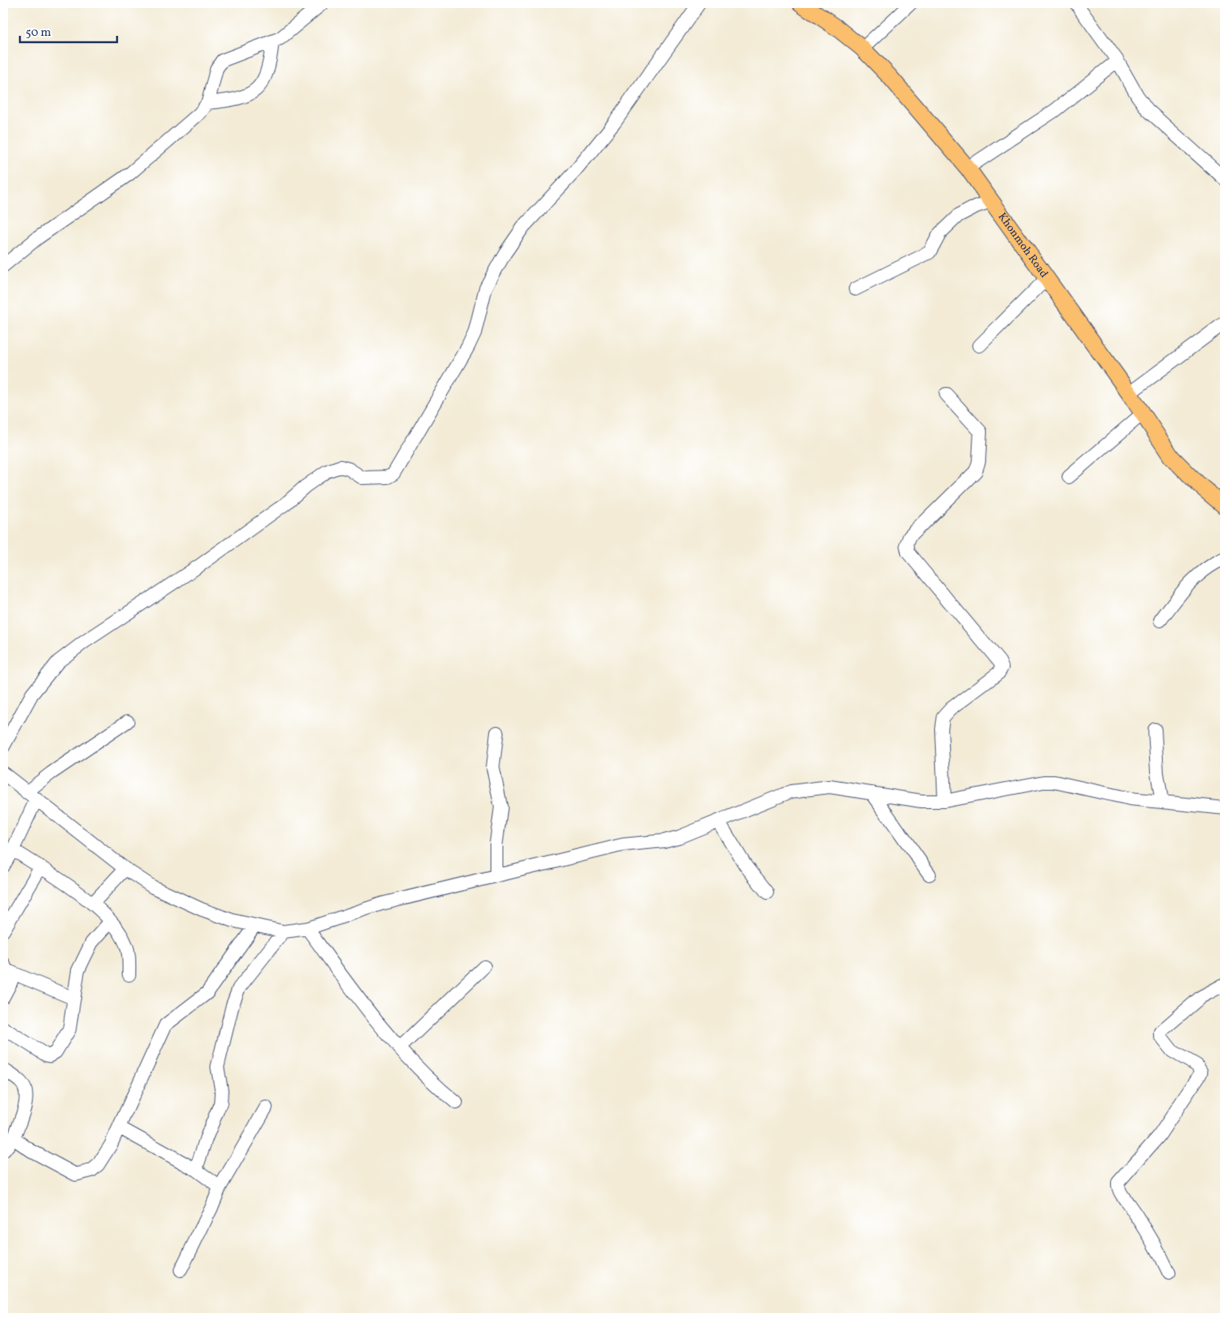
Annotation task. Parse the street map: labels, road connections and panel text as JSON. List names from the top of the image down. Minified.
{"streets":{"main road":["Khonmoh Road"]},"scale_bar":"50 m"}
